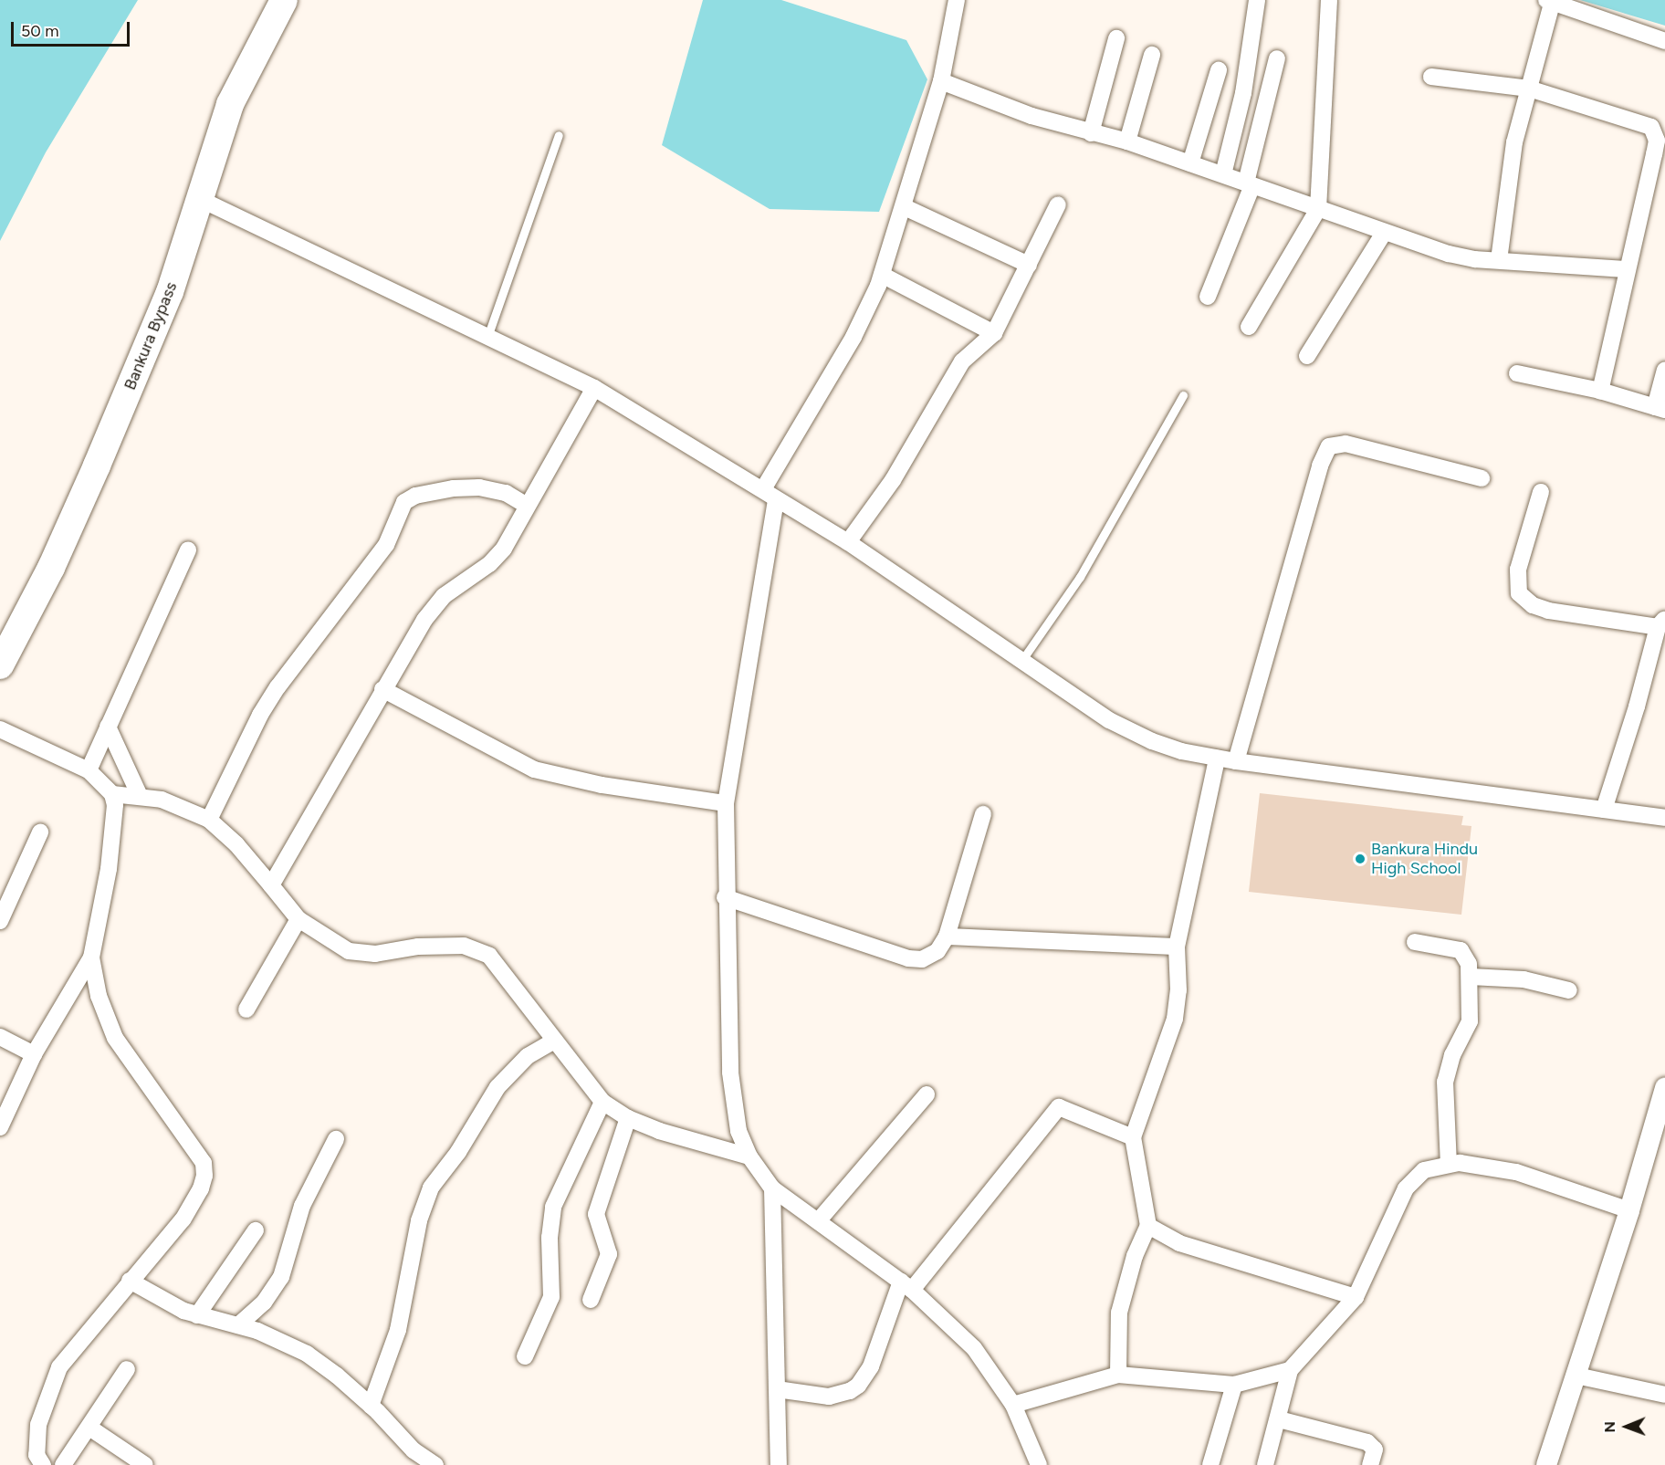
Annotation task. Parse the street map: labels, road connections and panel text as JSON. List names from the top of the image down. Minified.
{"streets":{"highway":["Bankura Bypass"]},"places":["Bankura Hindu High School"],"scale_bar":"50 m","north":"left"}
